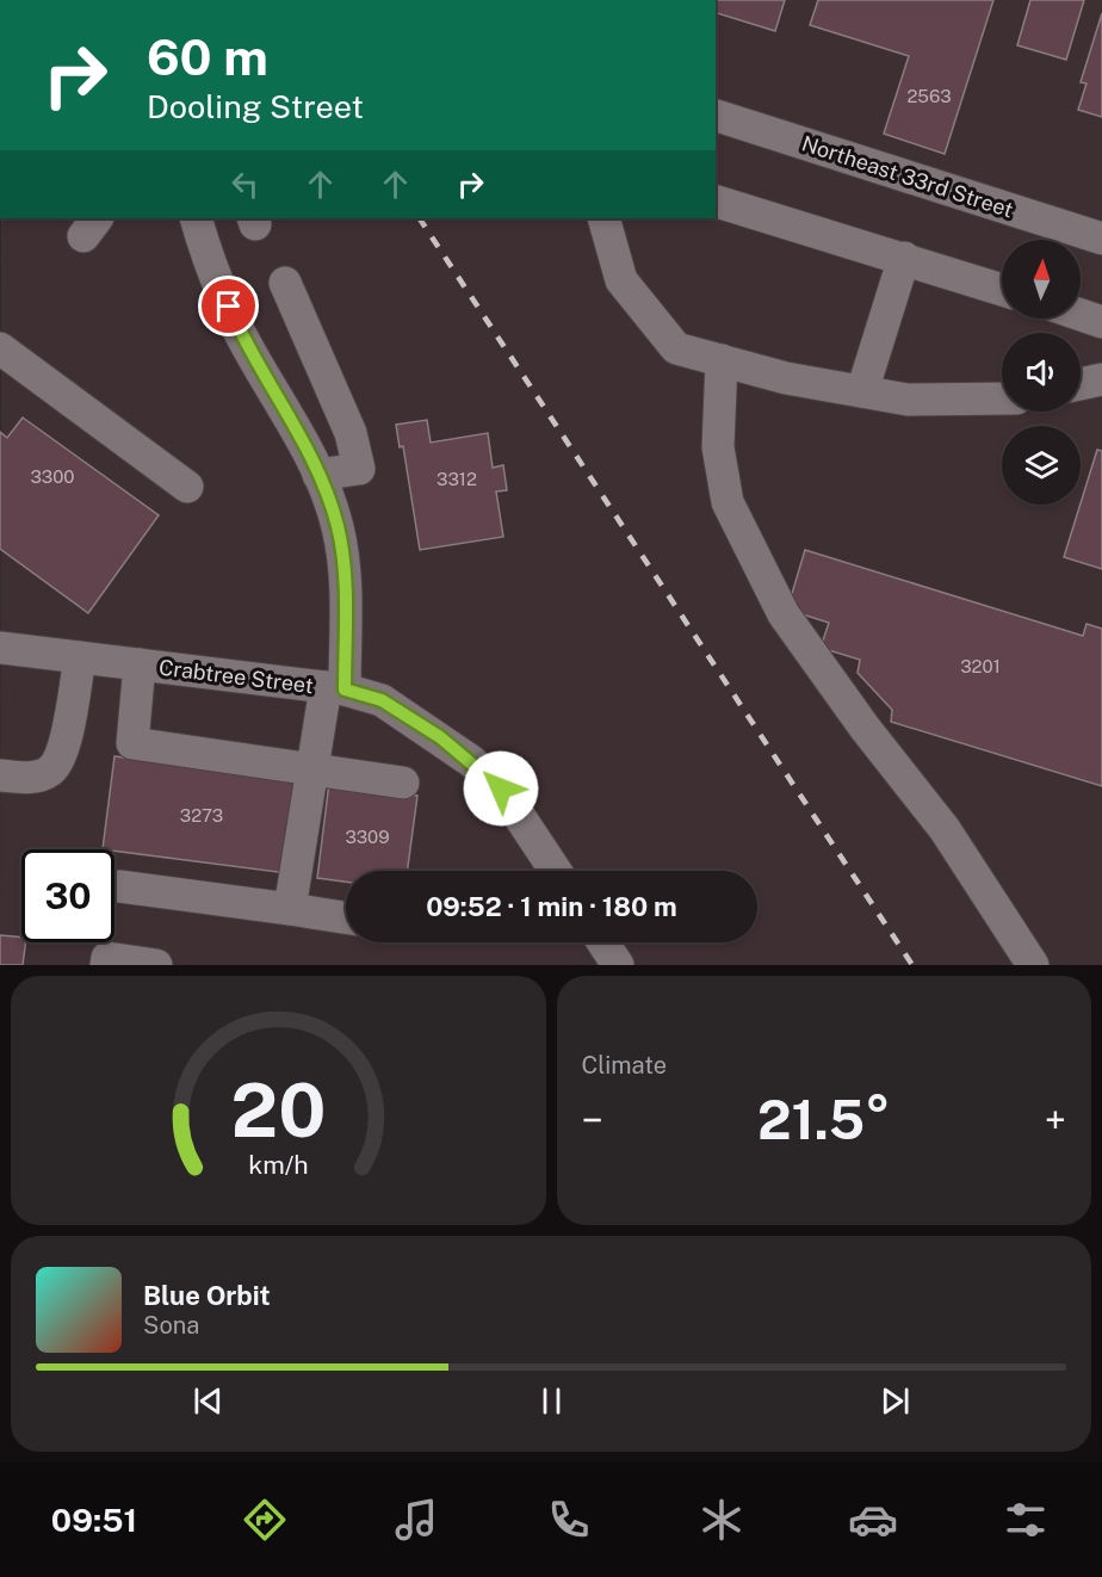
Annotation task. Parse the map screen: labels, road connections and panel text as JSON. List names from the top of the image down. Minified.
{"streets":{"street":["Northeast 33rd Street","Crabtree Street"]},"house_numbers":["2563","3300","3312","3201","3273","3309"],"north":"top","page":{"turn":["60 m","Dooling Street"],"limit":"30","trip":"09:52 · 1 min · 180 m","tile":"Climate","heat":["−","21.5°","+"],"song":["Blue Orbit","Sona"],"tabs":"09:51","gauge":["20","km/h"]}}
